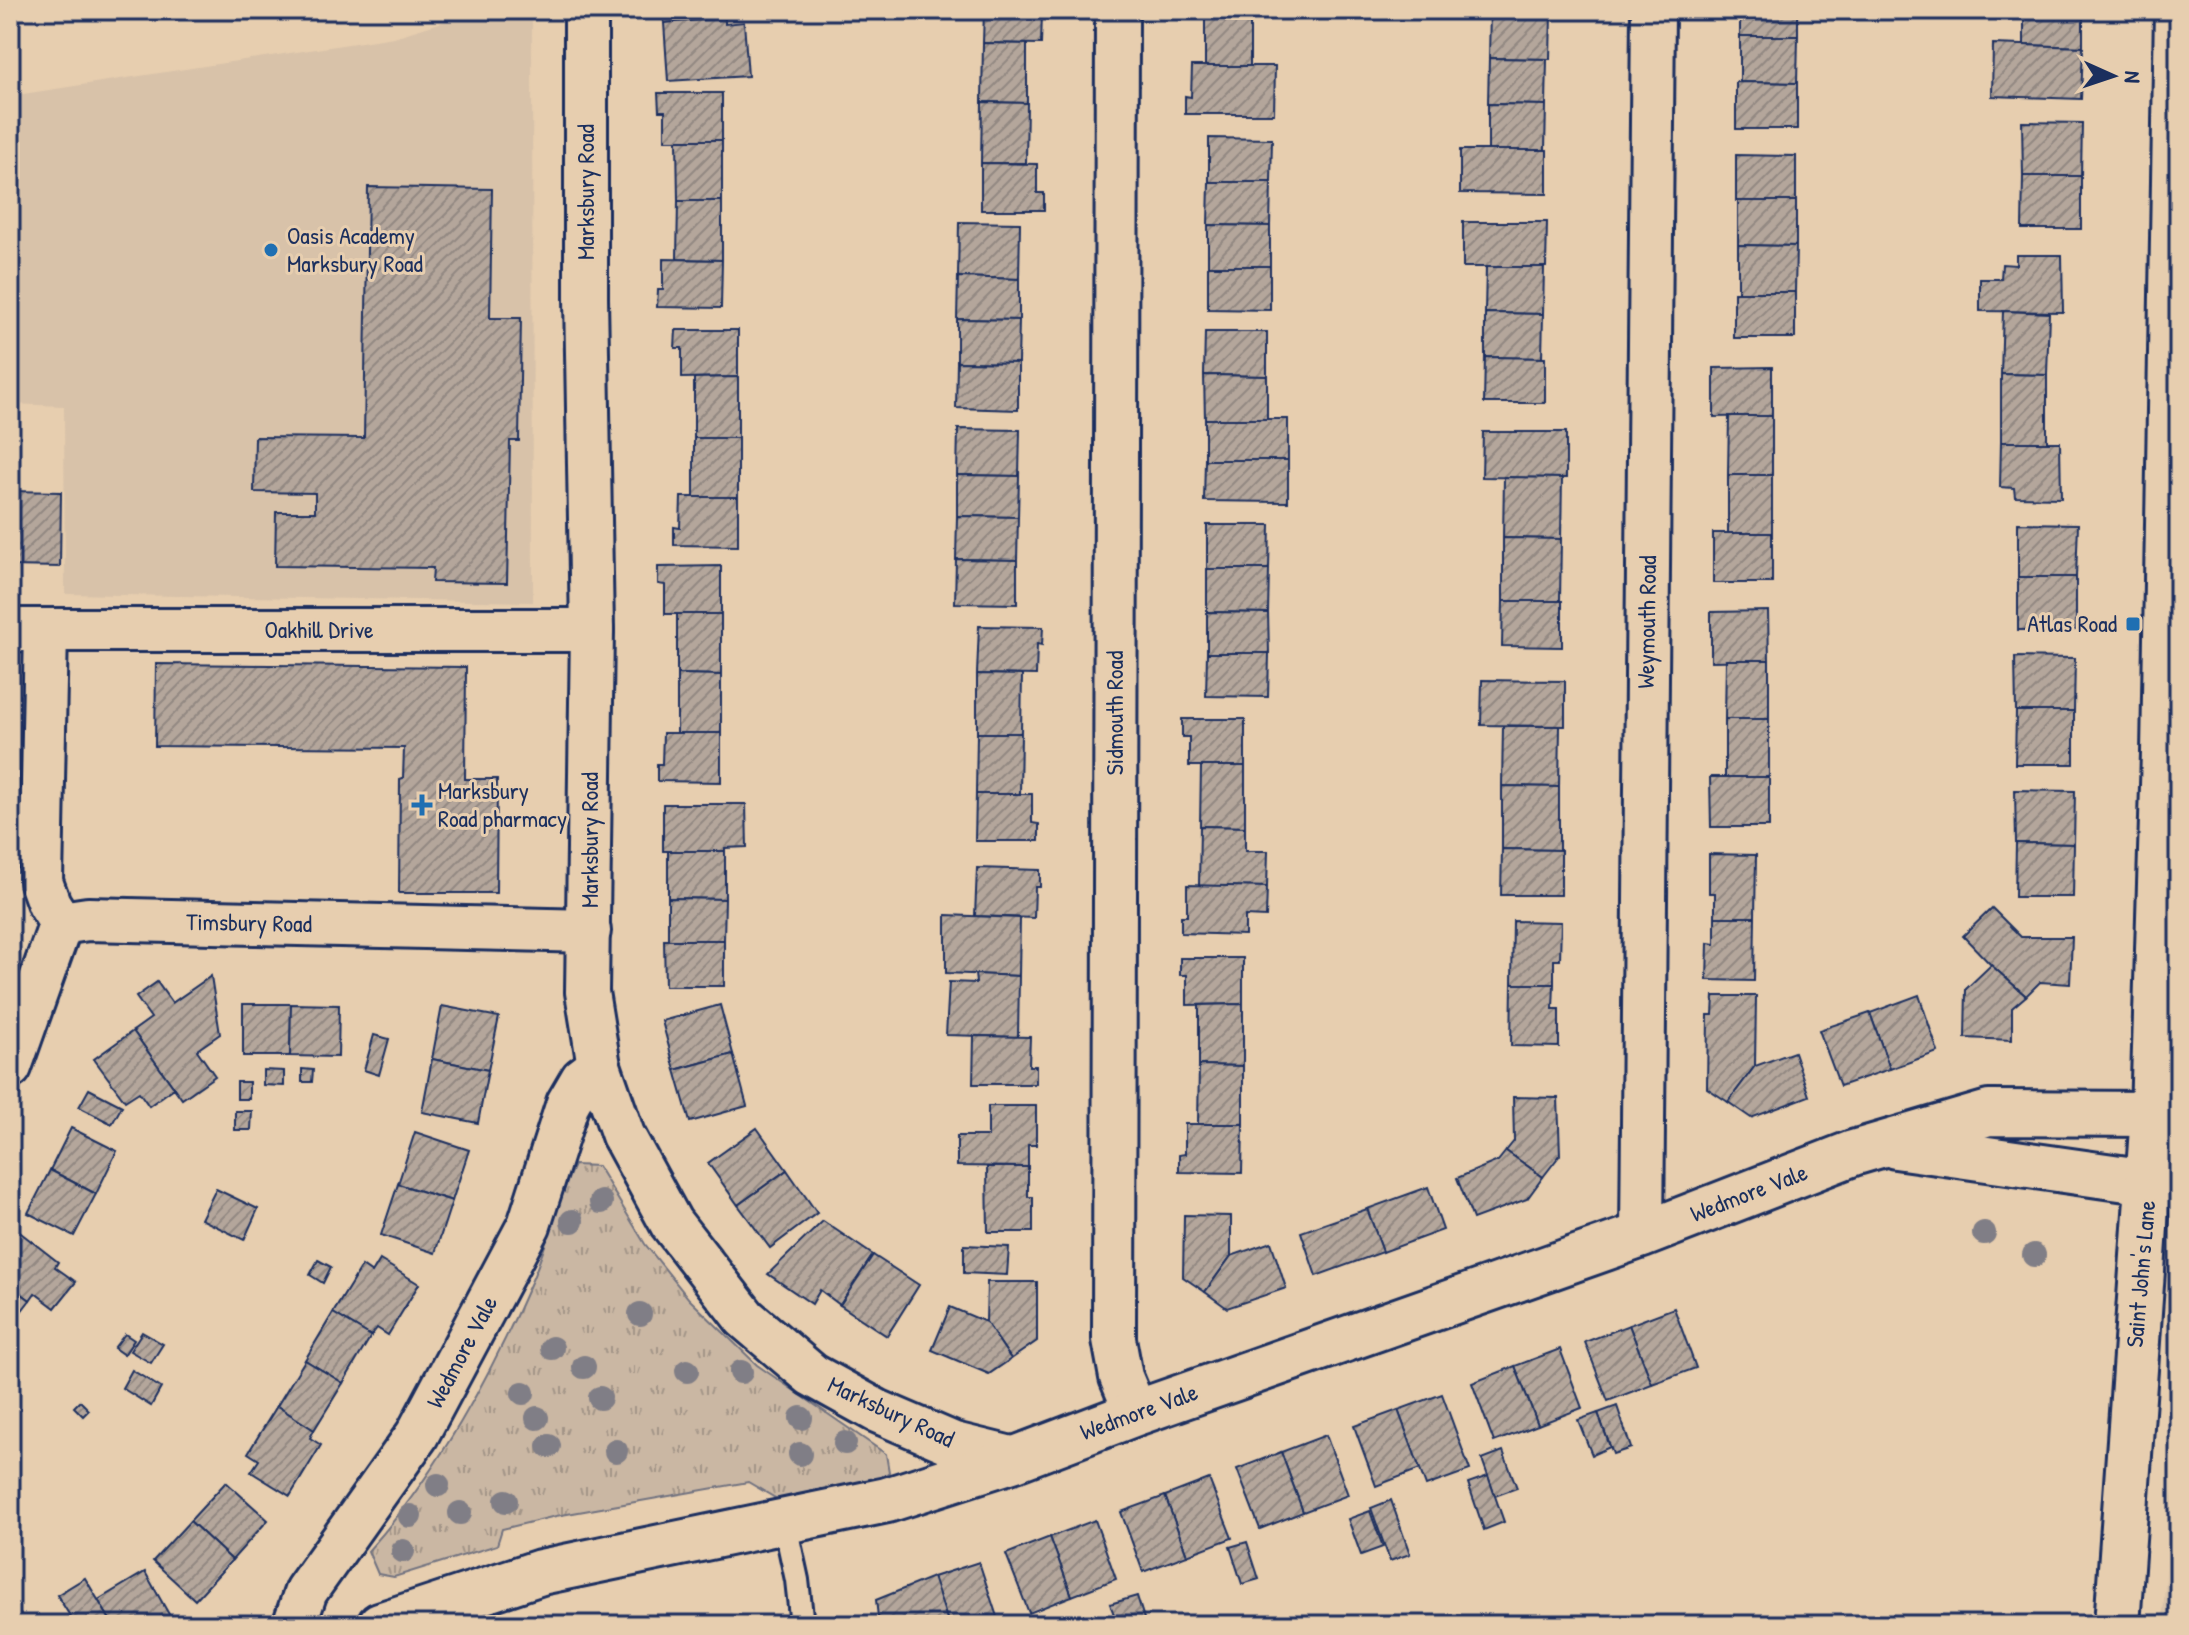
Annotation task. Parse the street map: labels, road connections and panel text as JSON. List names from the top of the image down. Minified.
{"streets":{"street":["Marksbury Road","Weymouth Road","Oakhill Drive","Sidmouth Road","Timsbury Road","Wedmore Vale","Saint John's Lane"]},"crossings":[["Marksbury Road","Oakhill Drive"],["Marksbury Road","Timsbury Road"],["Marksbury Road","Wedmore Vale"],["Weymouth Road","Wedmore Vale"],["Oakhill Drive","Timsbury Road"],["Sidmouth Road","Wedmore Vale"],["Wedmore Vale","Saint John's Lane"]],"places":{"other":["Oasis Academy Marksbury Road"],"transit":["Atlas Road"],"health":["Marksbury Road pharmacy"]},"north":"right"}
